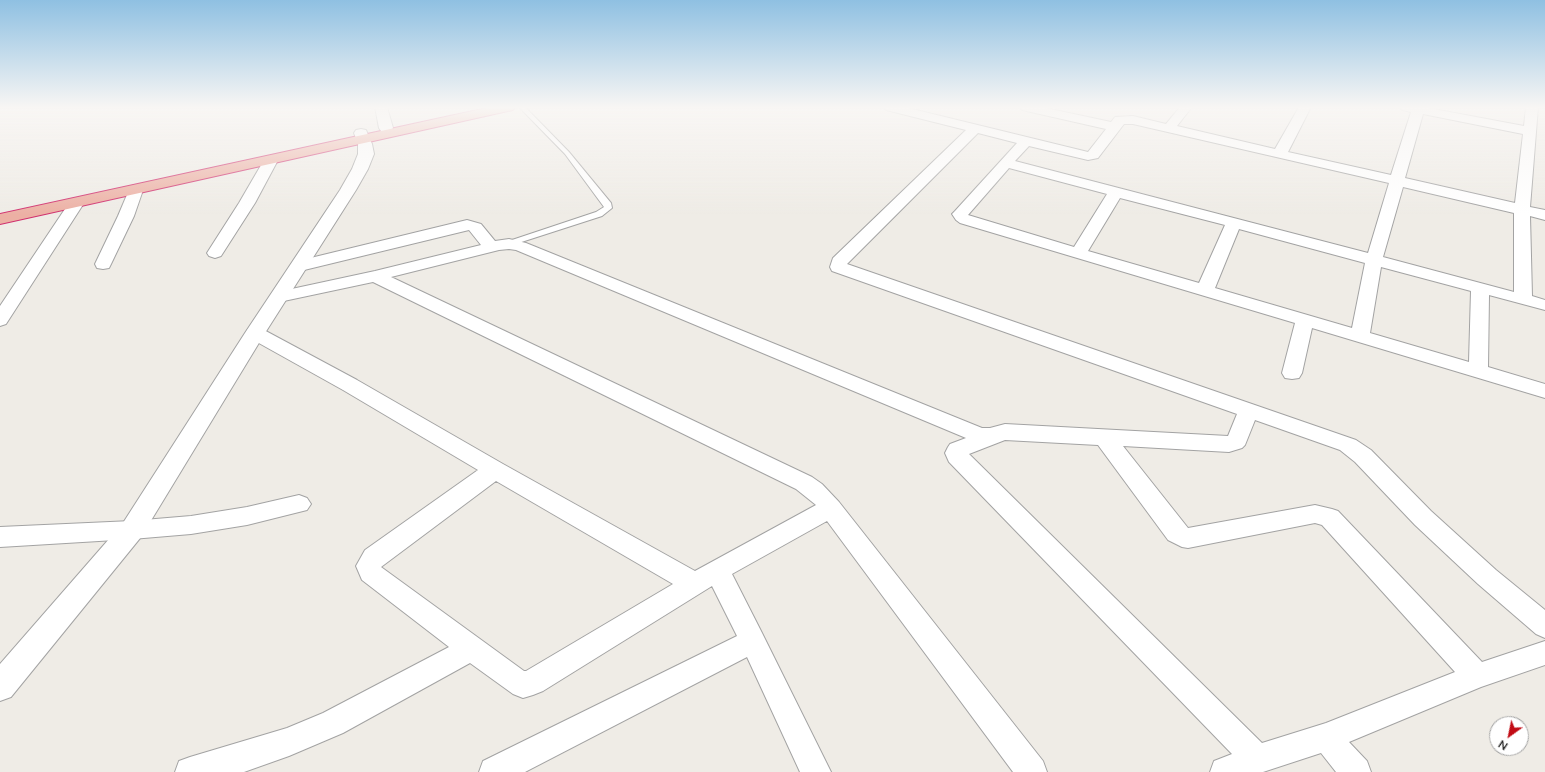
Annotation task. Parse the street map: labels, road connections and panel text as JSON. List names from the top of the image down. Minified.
{"north":"bottom left"}
